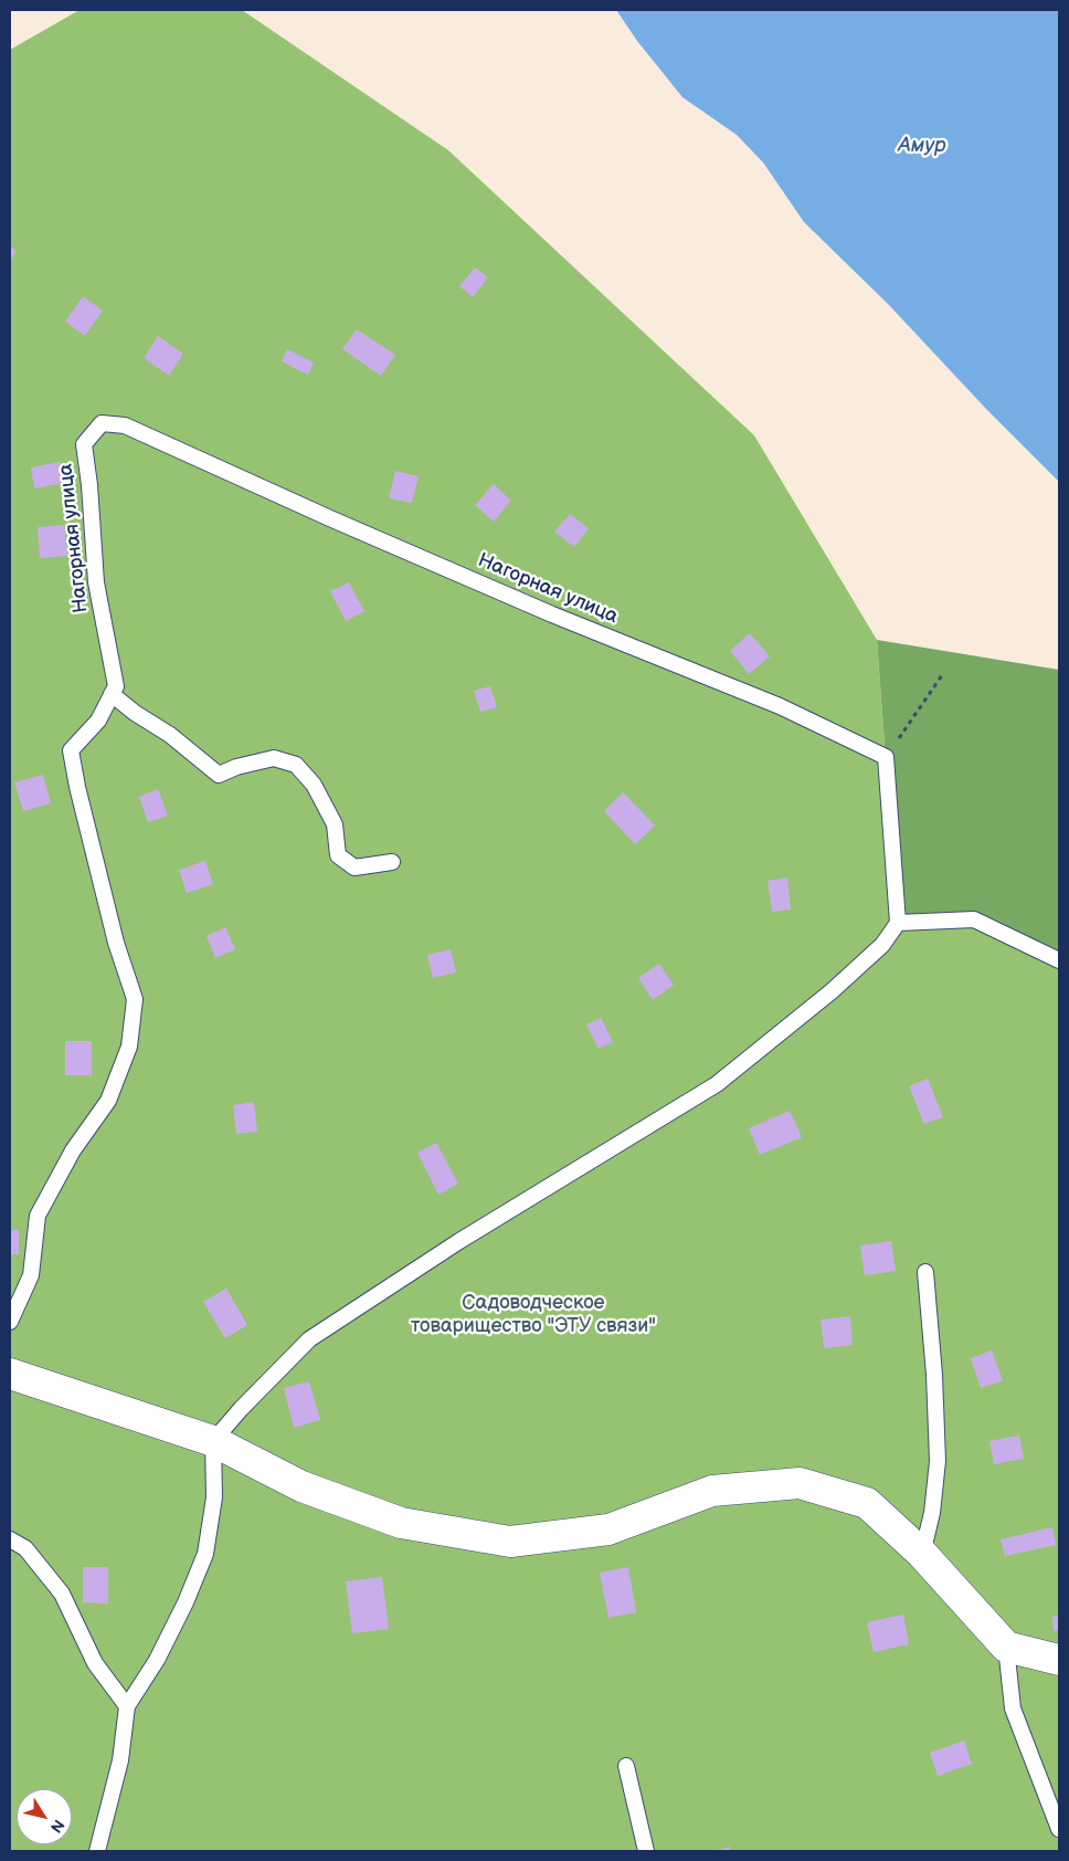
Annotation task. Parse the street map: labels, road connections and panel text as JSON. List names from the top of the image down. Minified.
{"streets":{"lane":["Нагорная улица"]},"water":["Амур"],"parks":["Садоводческое товарищество \"ЭТУ связи\""],"north":"bottom right"}
